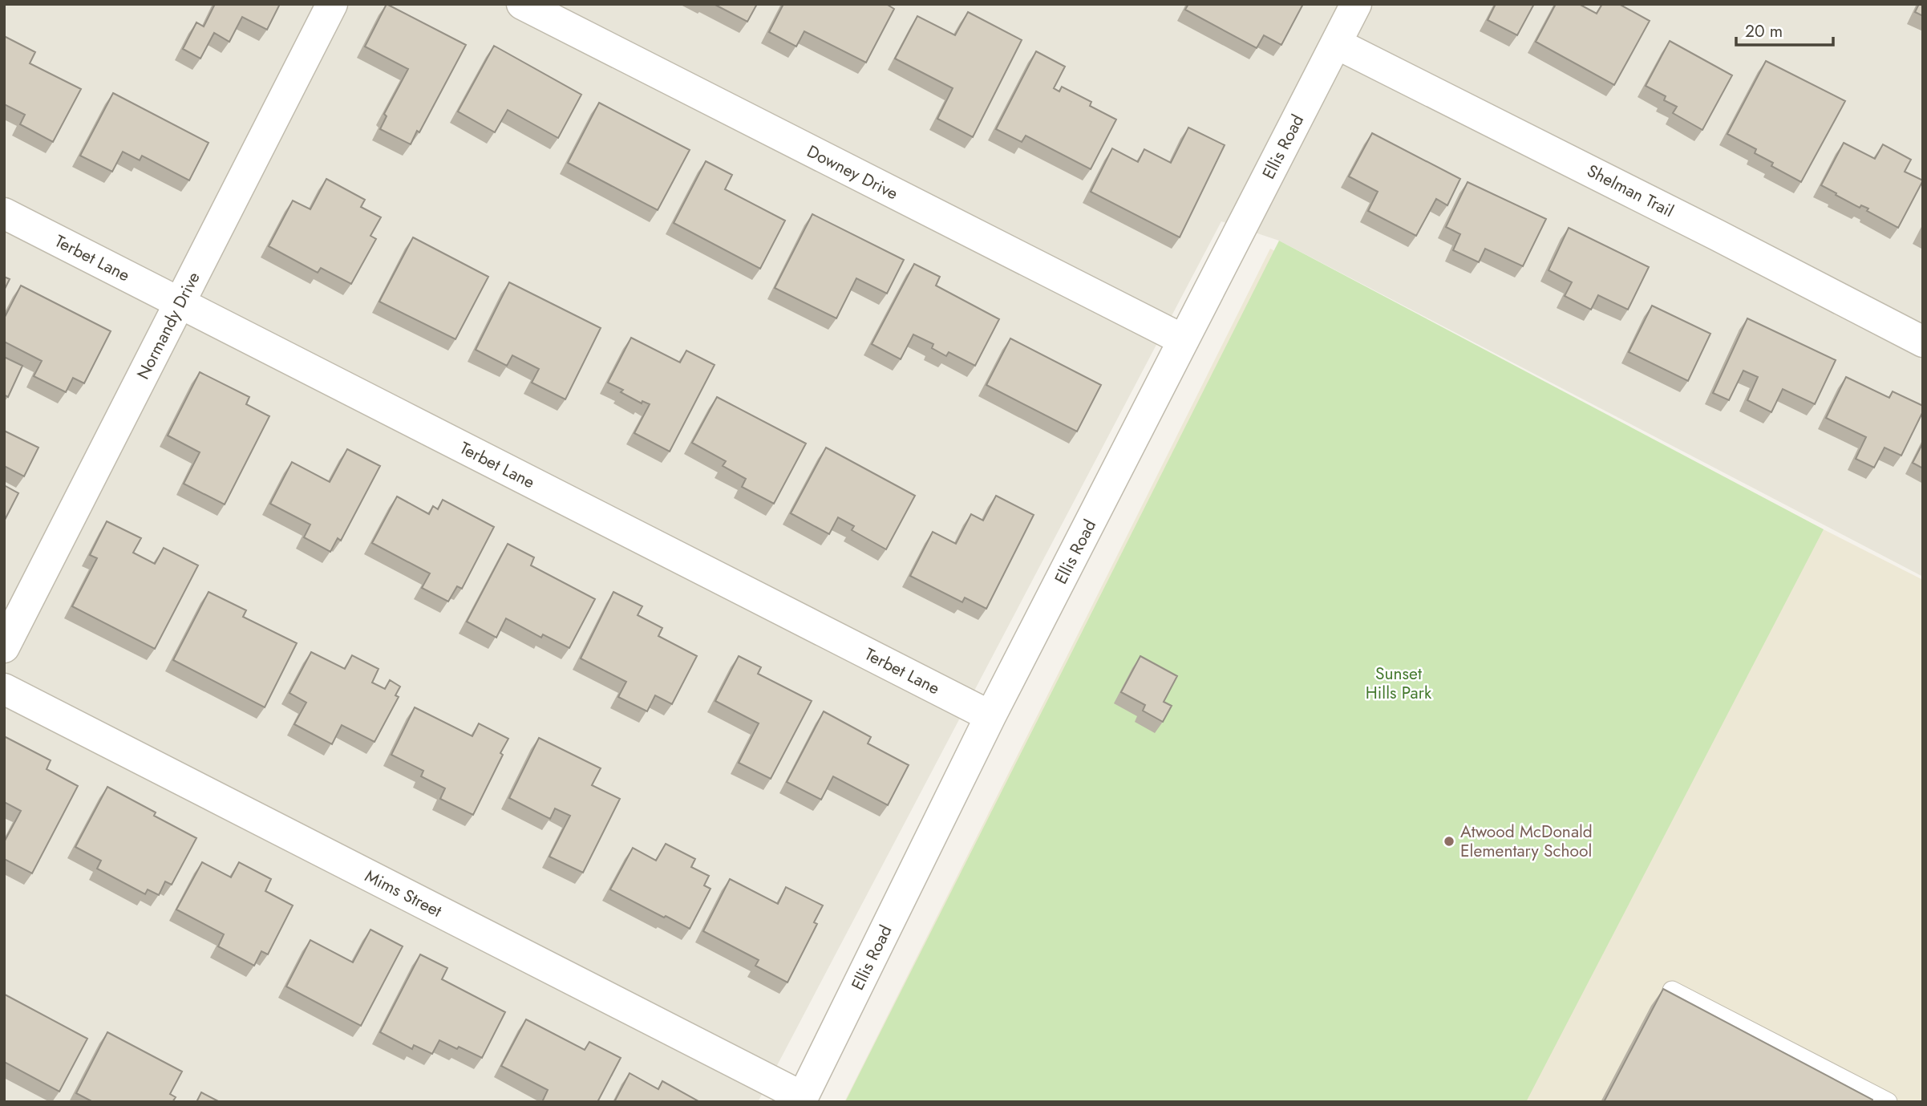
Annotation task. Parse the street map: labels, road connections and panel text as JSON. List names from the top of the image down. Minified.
{"streets":{"street":["Ellis Road","Downey Drive","Shelman Trail","Terbet Lane","Normandy Drive","Mims Street"]},"crossings":[["Ellis Road","Downey Drive"],["Ellis Road","Shelman Trail"],["Ellis Road","Terbet Lane"],["Ellis Road","Mims Street"],["Terbet Lane","Normandy Drive"]],"parks":["Sunset Hills Park"],"places":["Atwood McDonald Elementary School"],"scale_bar":"20 m"}
